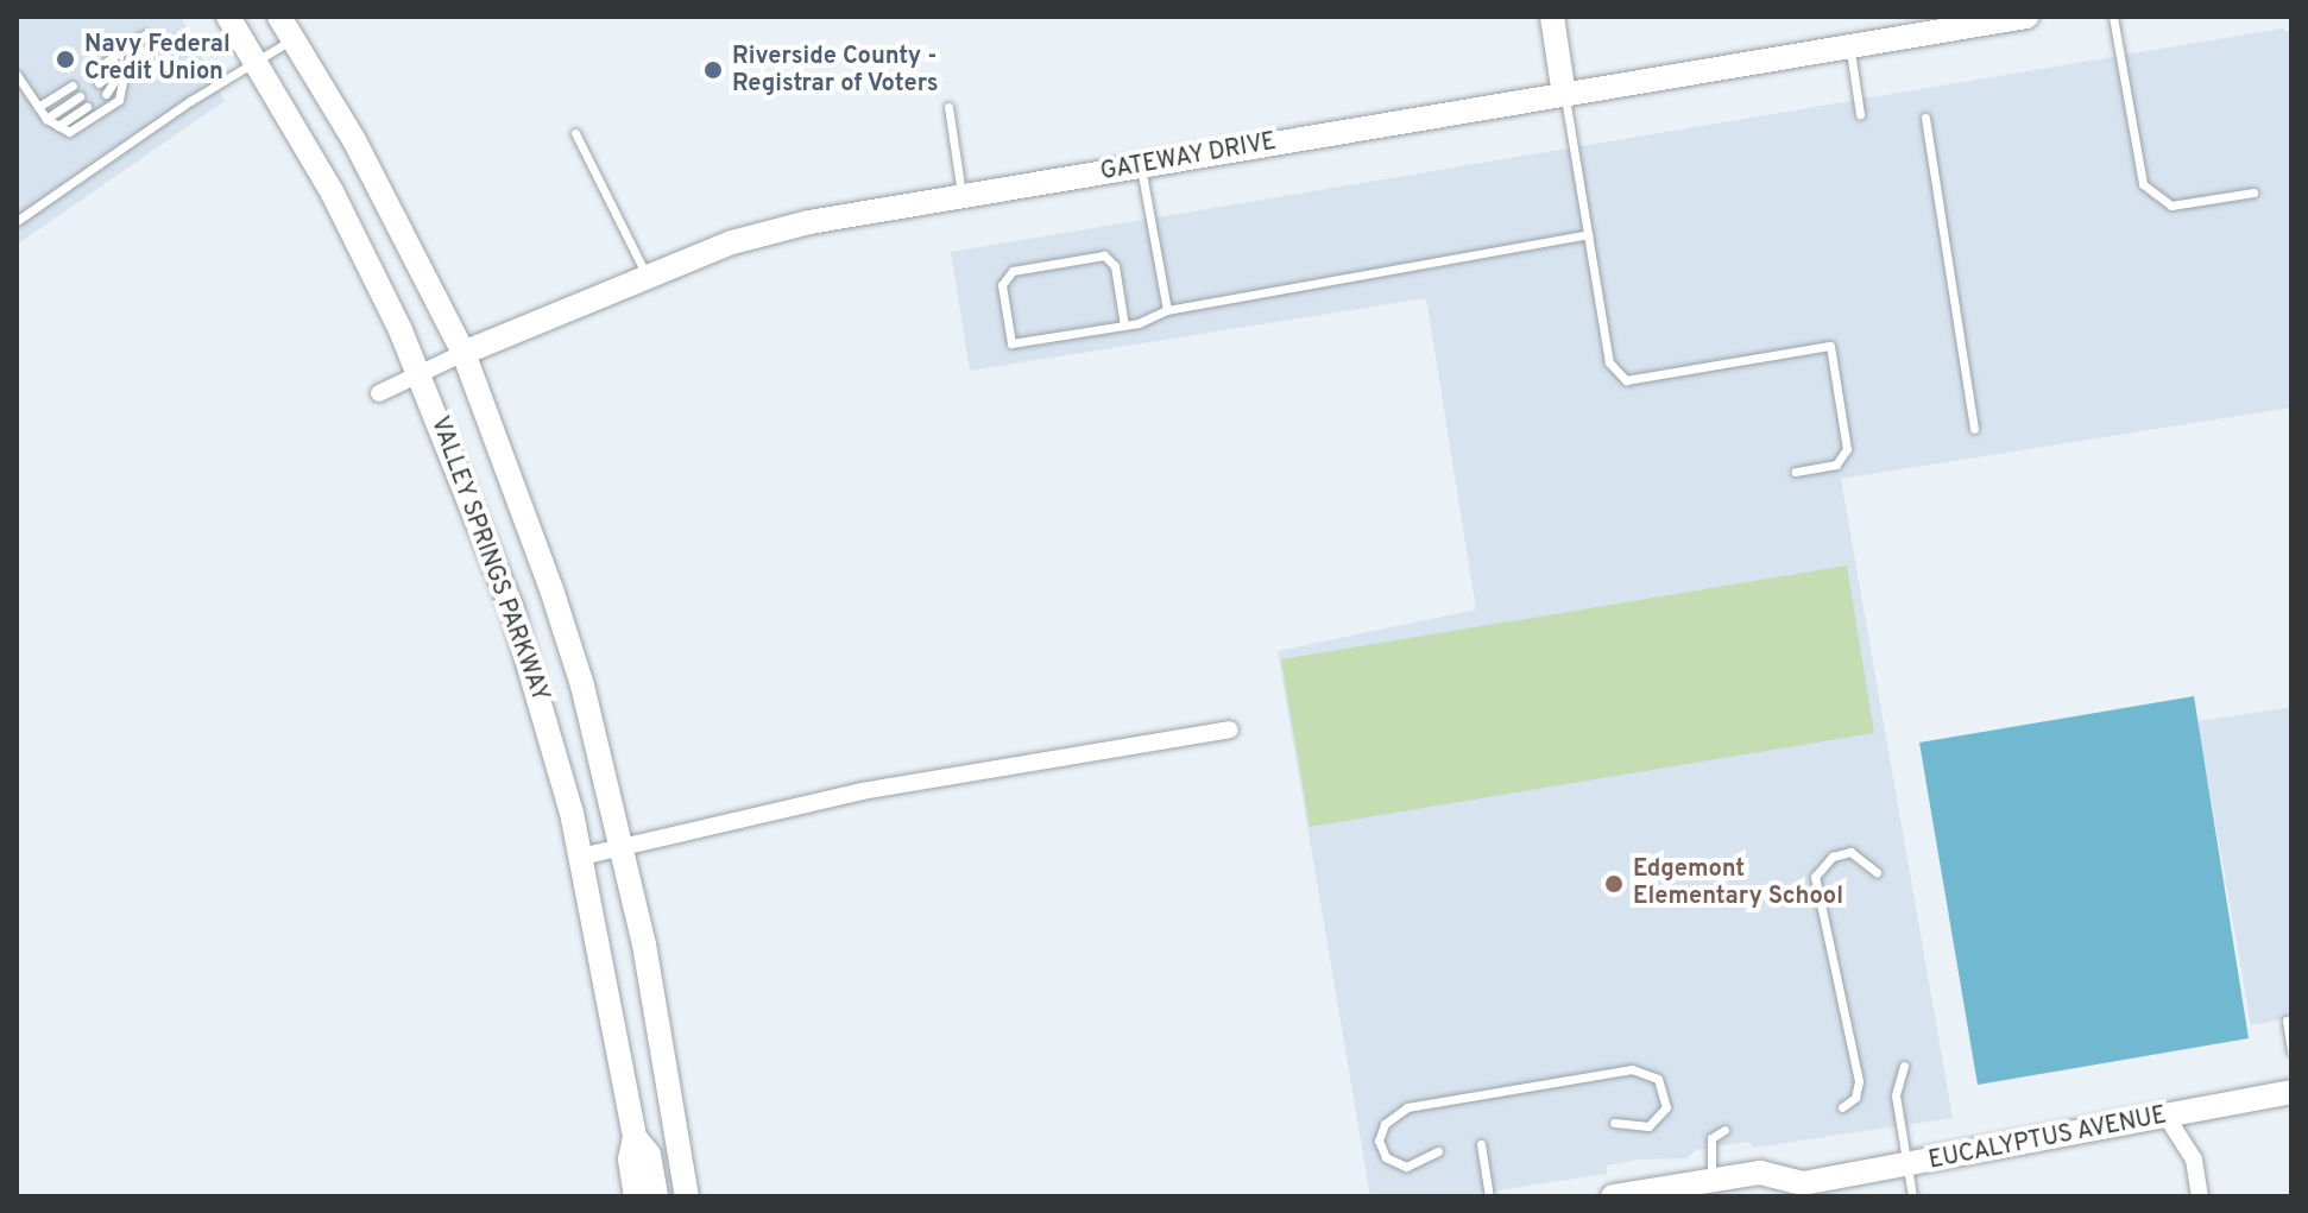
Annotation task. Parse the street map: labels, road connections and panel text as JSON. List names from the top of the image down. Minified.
{"streets":{"street":["GATEWAY DRIVE","VALLEY SPRINGS PARKWAY","EUCALYPTUS AVENUE"]},"crossings":[["GATEWAY DRIVE","VALLEY SPRINGS PARKWAY"]],"places":["Navy Federal Credit Union","Riverside County - Registrar of Voters","Edgemont Elementary School"]}
